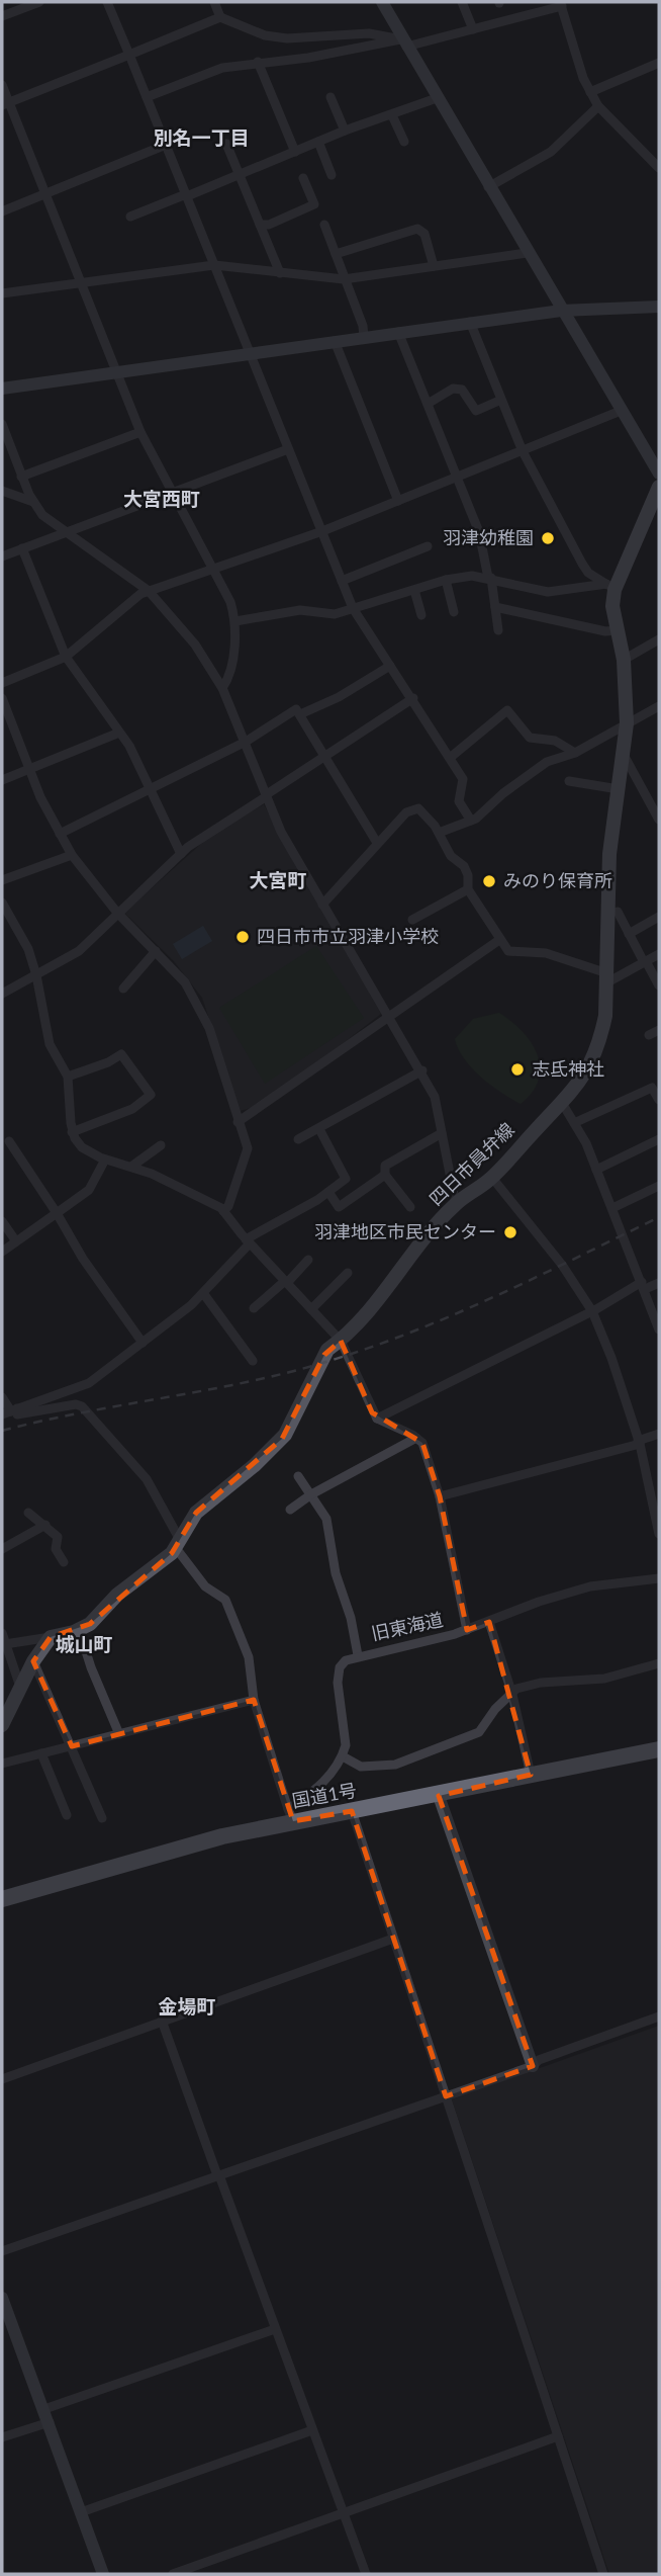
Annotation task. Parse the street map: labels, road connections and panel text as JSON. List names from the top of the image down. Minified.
{"streets":{"highway":["国道1号"],"main road":["四日市員弁線"],"street":["旧東海道"]},"districts":["別名一丁目","大宮西町","大宮町","城山町","金場町"],"places":["羽津幼稚園","みのり保育所","四日市市立羽津小学校","志氐神社","羽津地区市民センター"]}
